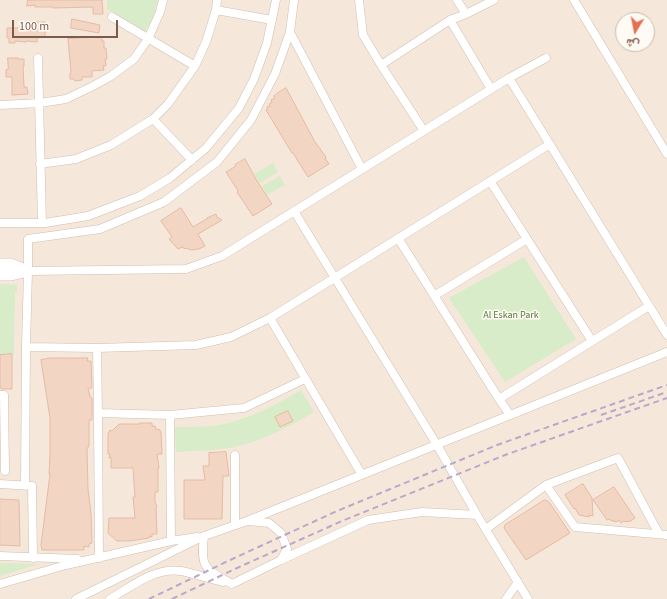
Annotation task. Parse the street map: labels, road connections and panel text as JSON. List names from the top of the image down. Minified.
{"parks":["Al Eskan Park"],"scale_bar":"100 m","north":"bottom"}
